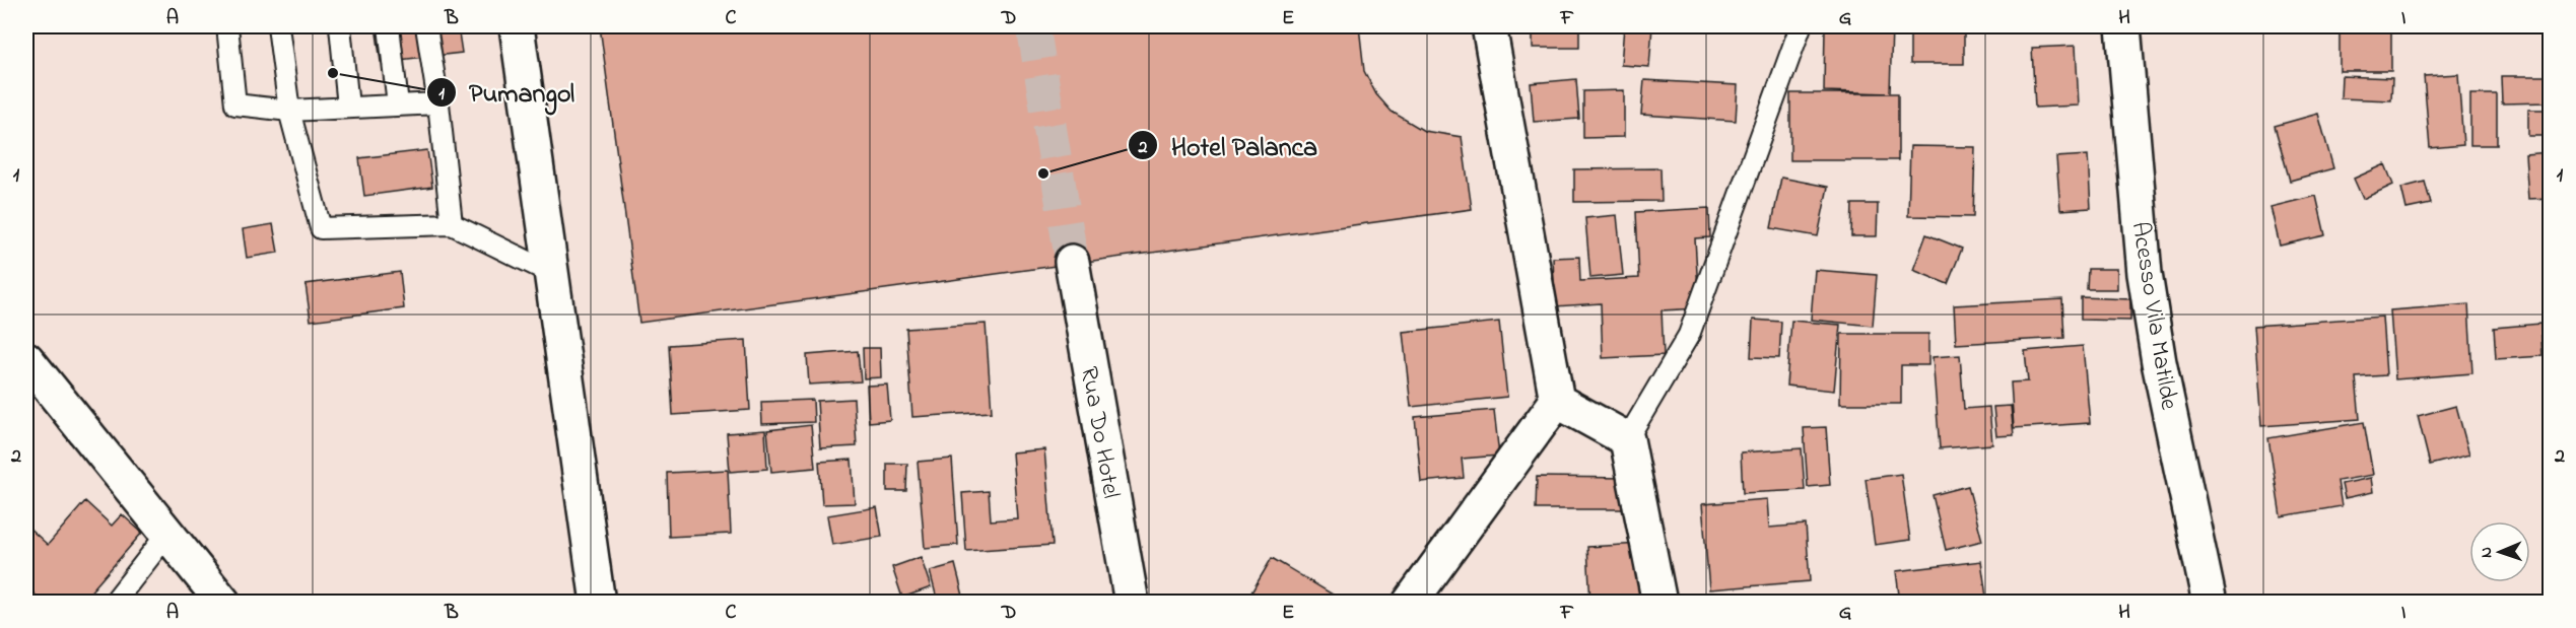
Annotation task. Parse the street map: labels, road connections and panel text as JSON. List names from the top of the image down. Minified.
{"streets":{"street":["Acesso Vila Matilde","Rua Do Hotel"]},"places":["Pumangol","Hotel Palanca"],"north":"left","grid":{"columns":["A","B","C","D","E","F","G","H","I"],"rows":["1","2"]}}
